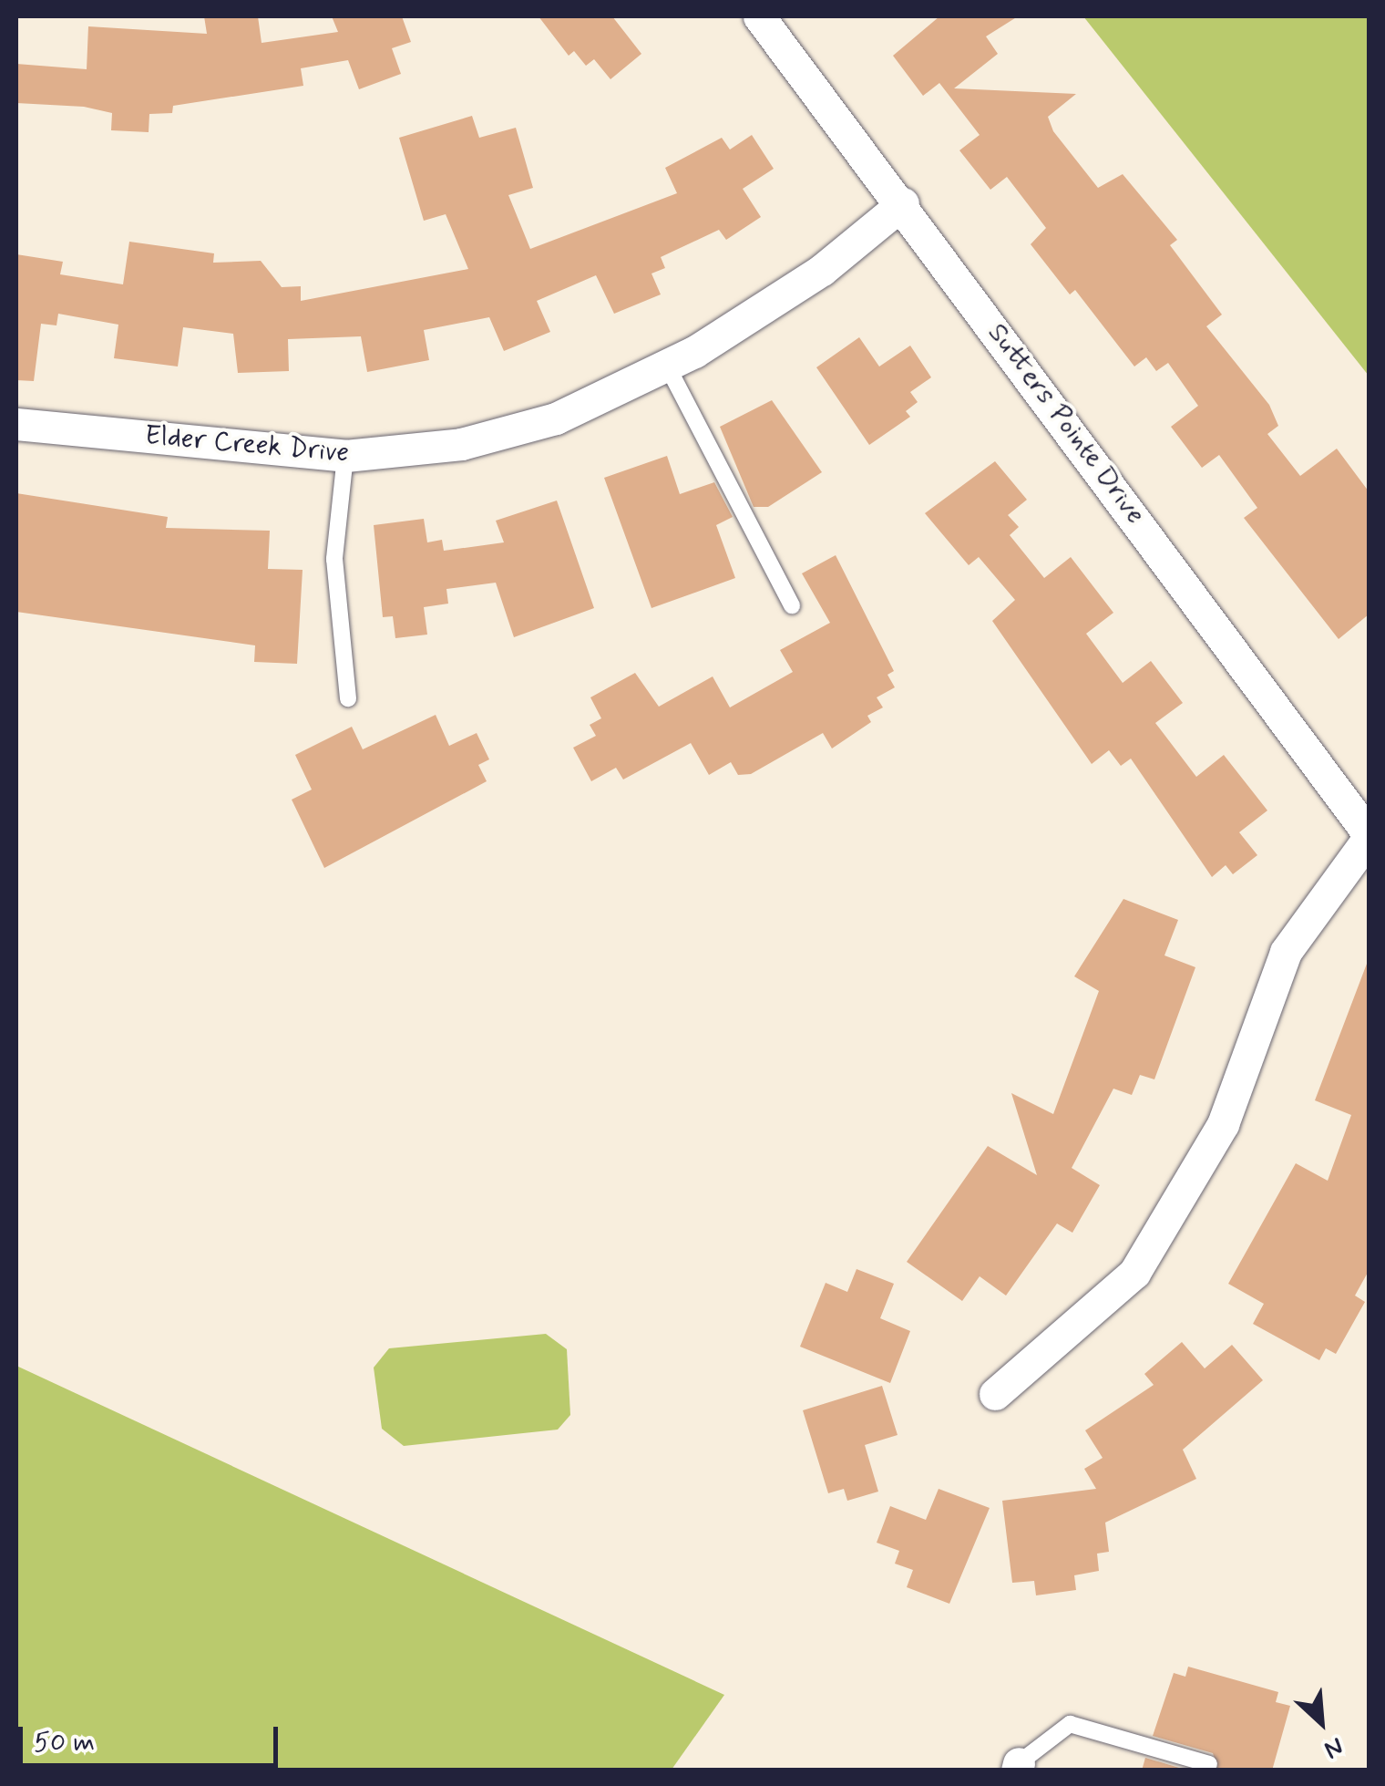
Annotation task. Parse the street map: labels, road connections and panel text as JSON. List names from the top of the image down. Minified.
{"streets":{"street":["Sutters Pointe Drive","Elder Creek Drive"]},"crossings":[["Sutters Pointe Drive","Elder Creek Drive"]],"scale_bar":"50 m","north":"bottom right"}
